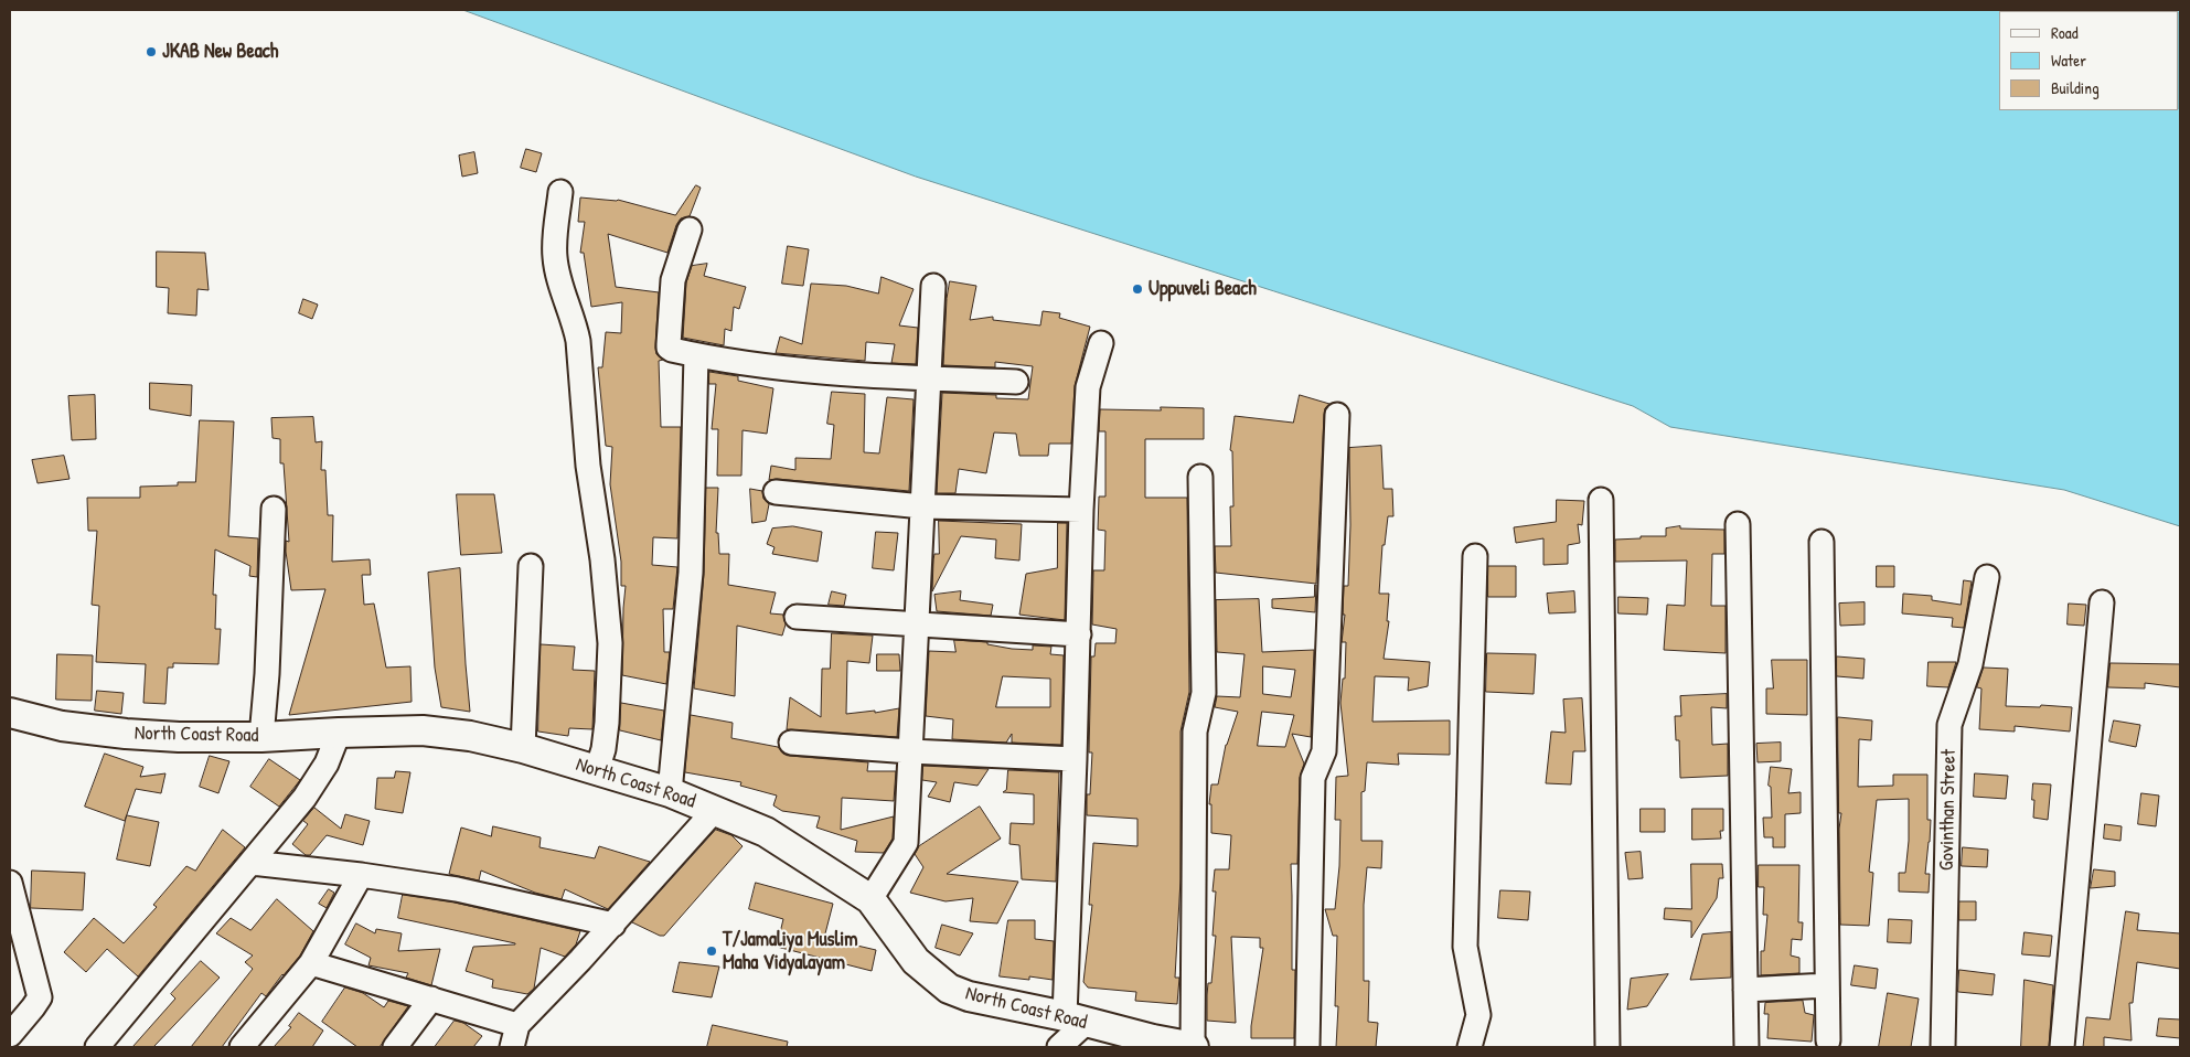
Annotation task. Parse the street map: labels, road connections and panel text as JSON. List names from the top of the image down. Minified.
{"streets":{"main road":["North Coast Road"],"street":["Govinthan Street"]},"places":["JKAB New Beach","Uppuveli Beach","T/Jamaliya Muslim Maha Vidyalayam"],"legend":["Road","Water","Building"]}
